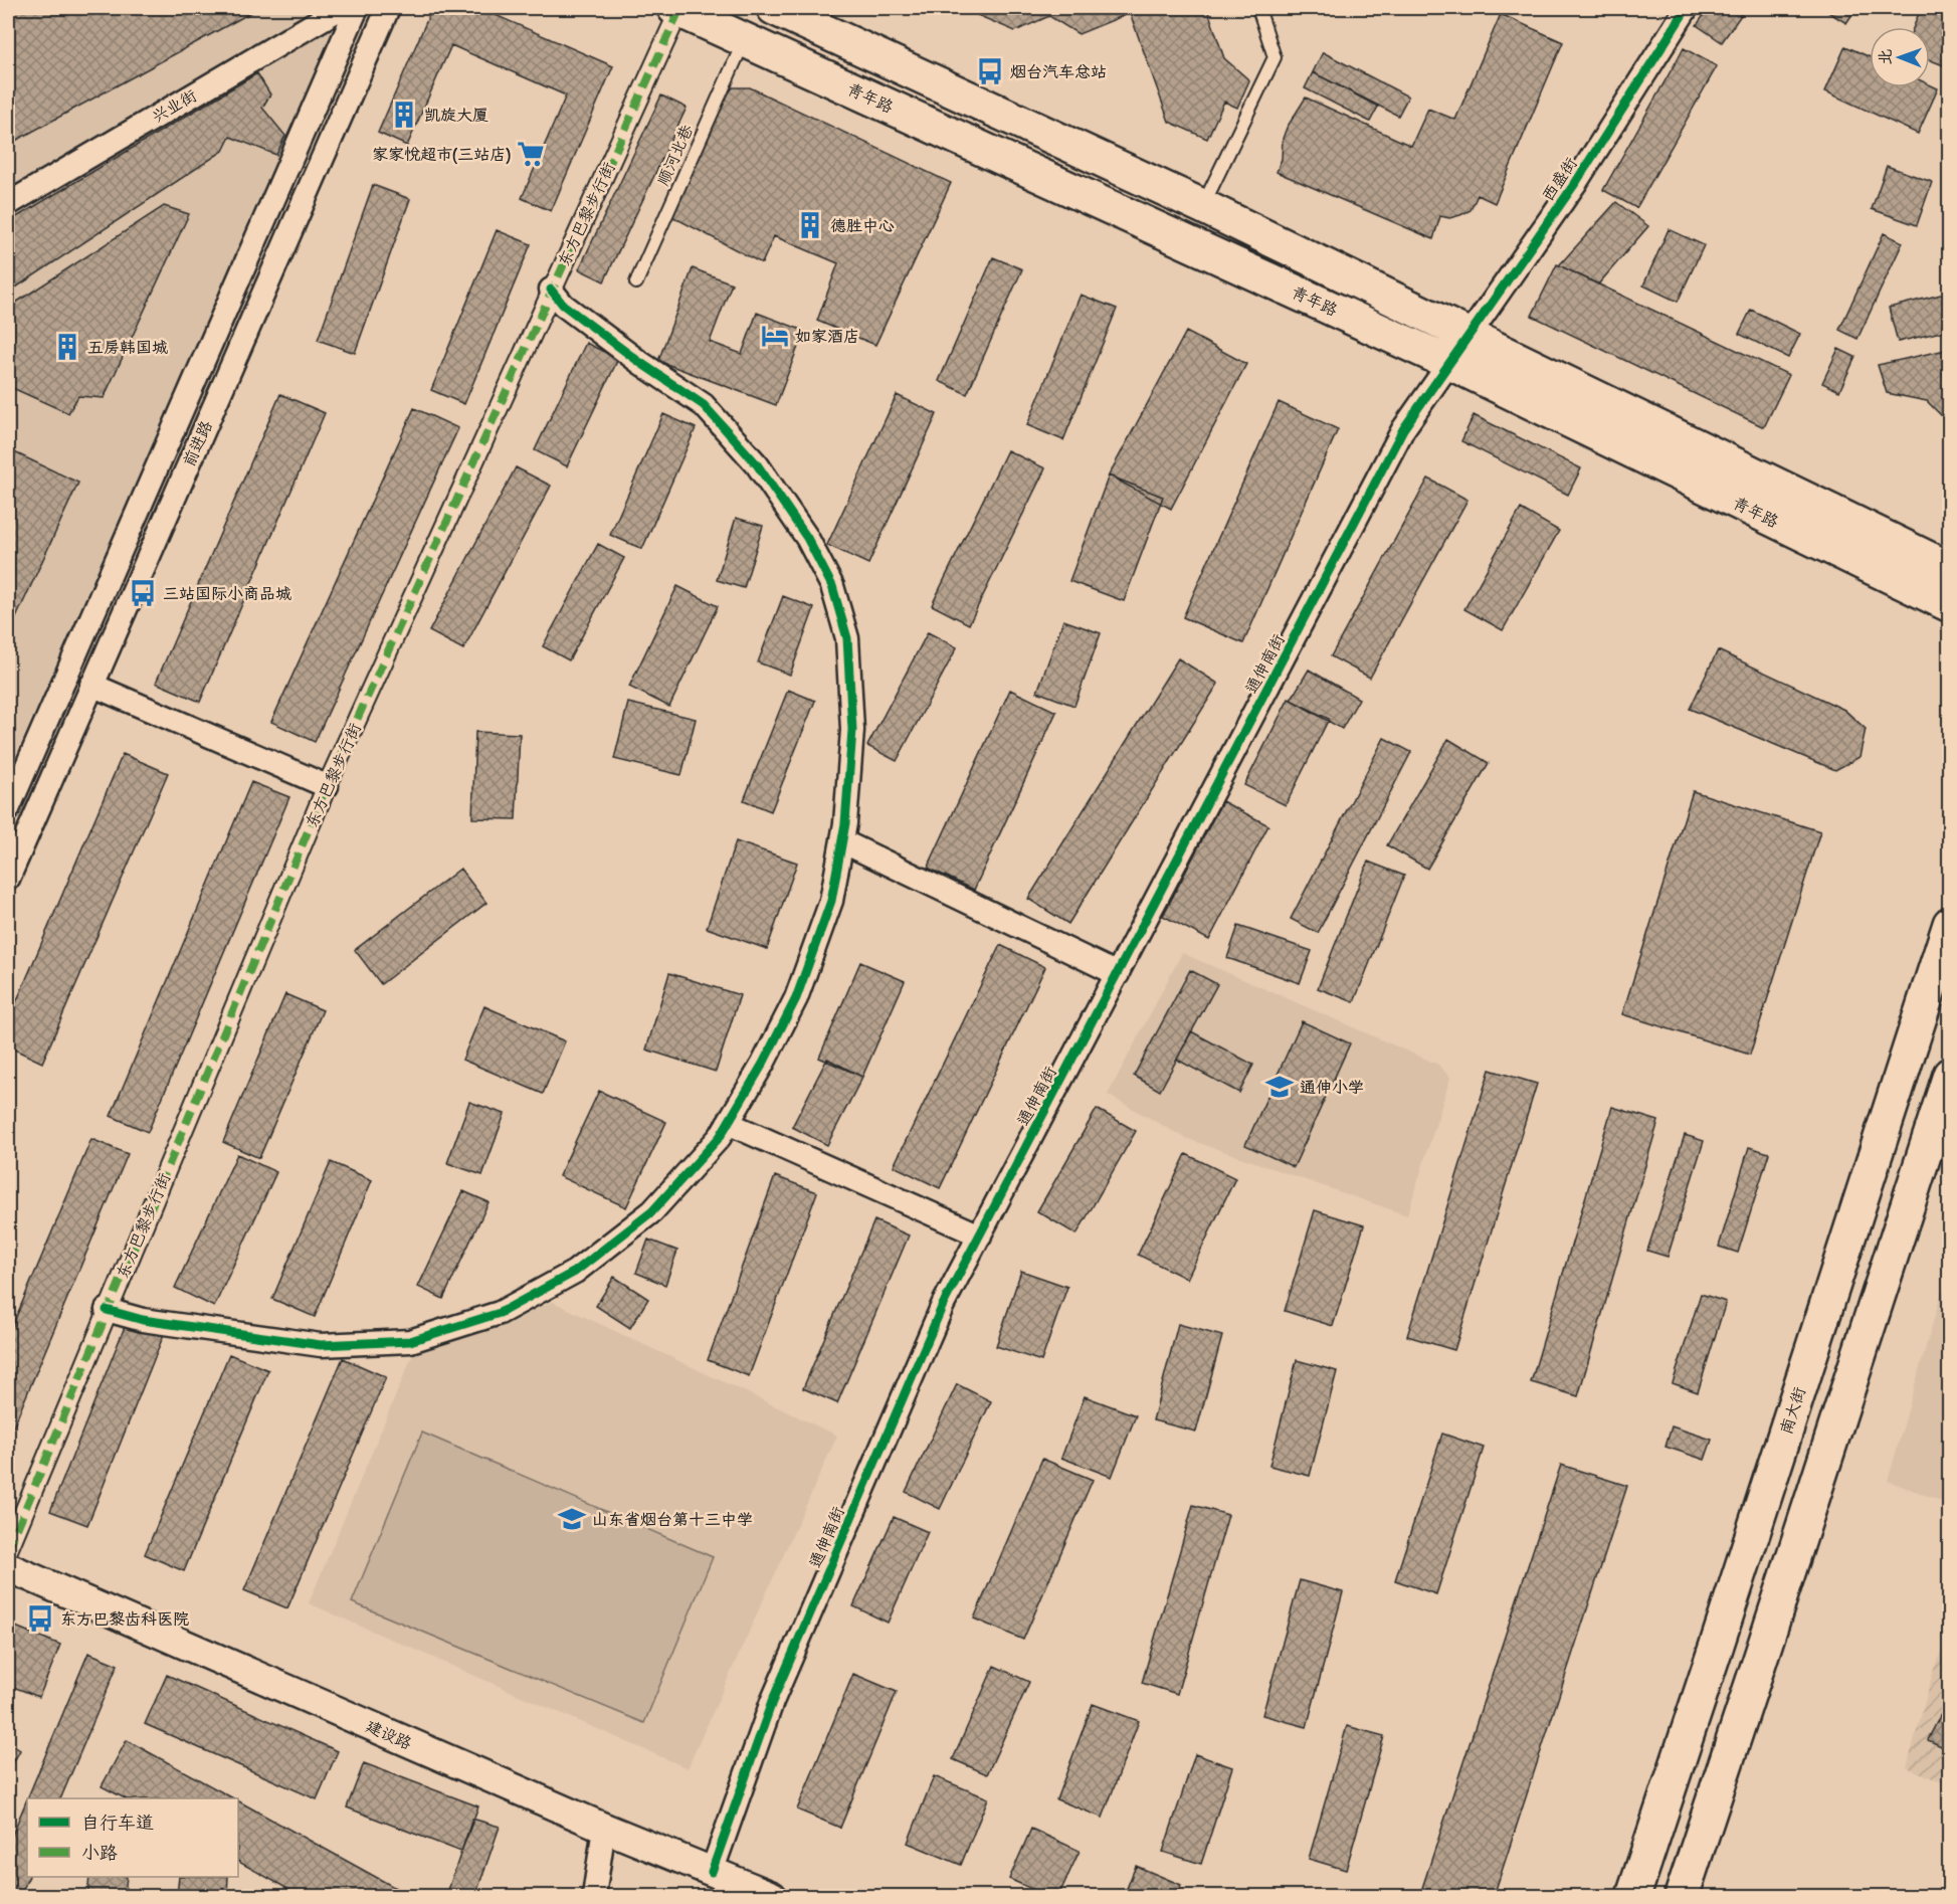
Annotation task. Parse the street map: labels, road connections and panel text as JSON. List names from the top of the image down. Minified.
{"streets":{"main road":["青年路","南大街"],"street":["兴业街","西盛街","东方巴黎步行街","前进路","通伸南街","建设路"],"lane":["顺河北巷"]},"crossings":[["青年路","顺河北巷"],["青年路","西盛街"],["青年路","东方巴黎步行街"],["青年路","通伸南街"],["西盛街","通伸南街"],["通伸南街","建设路"]],"places":{"bus stop":["烟台汽车总站","三站国际小商品城","东方巴黎齿科医院"],"building":["凯旋大厦","德胜中心","五房韩国城"],"supermarket":["家家悦超市(三站店)"],"hotel":["如家酒店"],"school or university":["通伸小学","山东省烟台第十三中学"]},"legend":["自行车道","小路"],"north":"left"}
